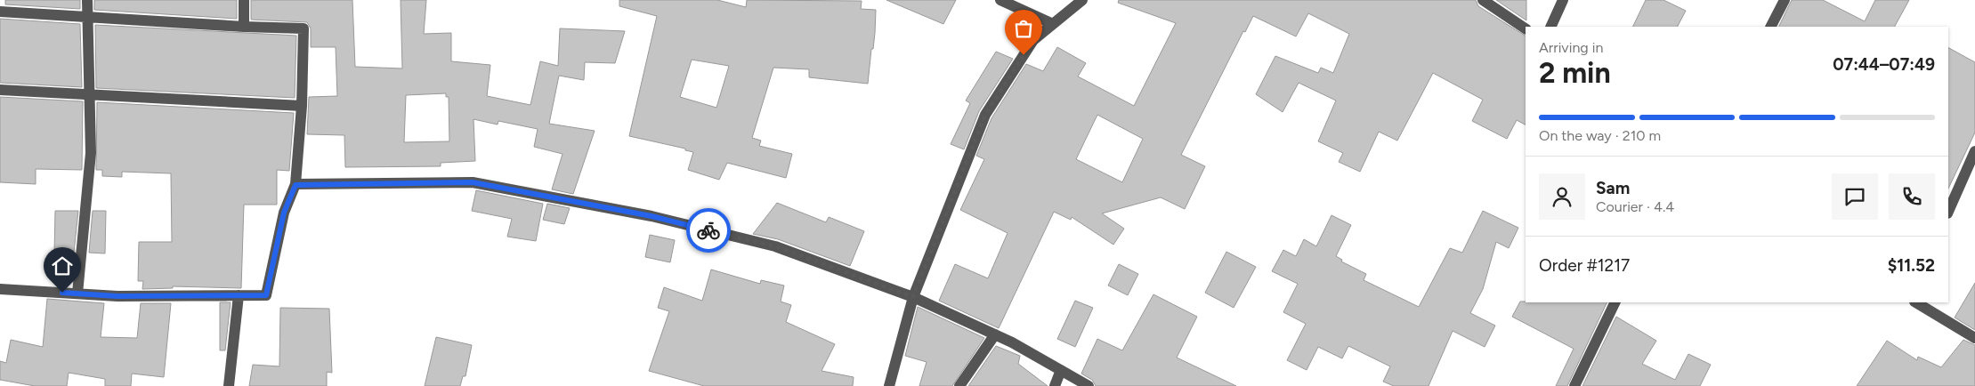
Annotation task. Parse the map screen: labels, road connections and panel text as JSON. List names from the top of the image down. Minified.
{"page":{"heading":["2 min","Arriving in","07:44–07:49"],"panel":["Sam","Courier · 4.4","Order #1217","$11.52"],"bar":"On the way · 210 m"}}
